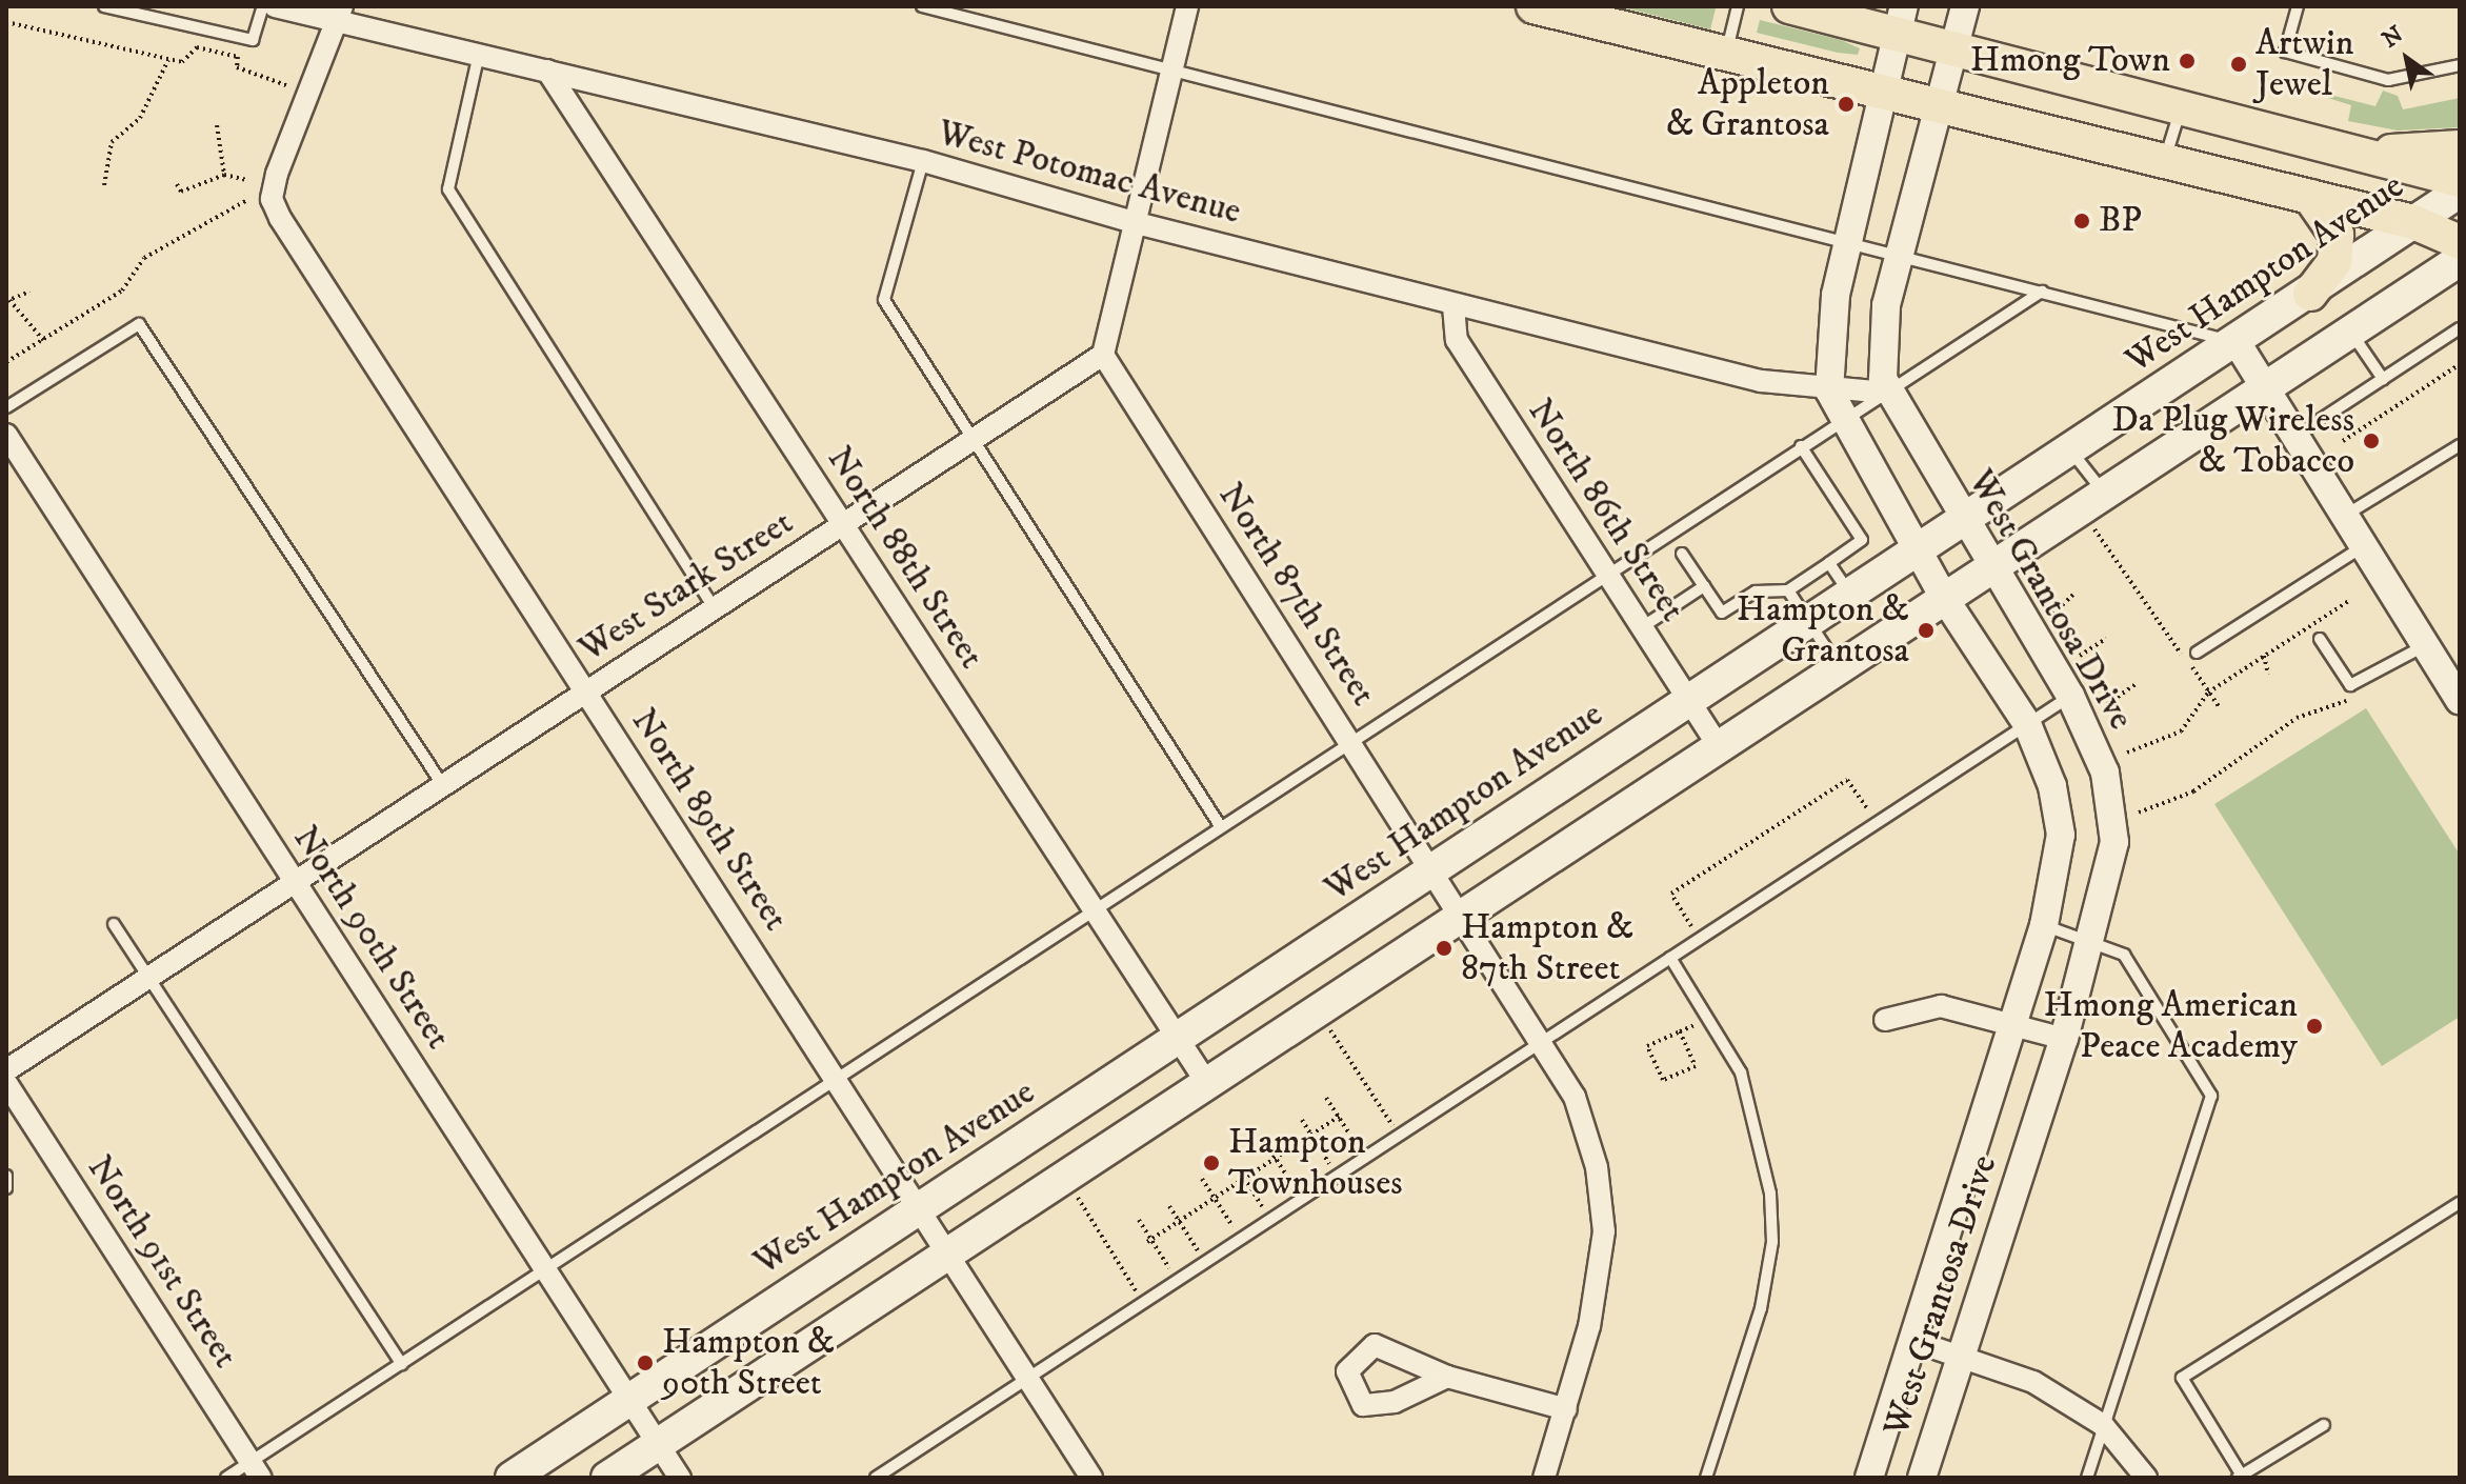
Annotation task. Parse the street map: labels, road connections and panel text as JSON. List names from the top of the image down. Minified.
{"streets":{"main road":["West Hampton Avenue"],"street":["West Potomac Avenue","North 86th Street","North 88th Street","West Stark Street","North 87th Street","West Grantosa Drive","North 89th Street","North 90th Street","North 91st Street"]},"crossings":[["West Potomac Avenue","North 86th Street"],["West Potomac Avenue","North 88th Street"],["West Potomac Avenue","West Grantosa Drive"],["West Potomac Avenue","North 89th Street"],["West Hampton Avenue","North 86th Street"],["West Hampton Avenue","North 88th Street"],["West Hampton Avenue","North 87th Street"],["West Hampton Avenue","West Grantosa Drive"],["West Hampton Avenue","North 89th Street"],["West Hampton Avenue","North 90th Street"],["North 88th Street","West Stark Street"],["West Stark Street","North 87th Street"],["West Stark Street","North 89th Street"],["West Stark Street","North 90th Street"]],"places":["Hmong Town","Artwin Jewel","Appleton & Grantosa","BP","Da Plug Wireless & Tobacco","Hampton & Grantosa","Hampton & 87th Street","Hmong American Peace Academy","Hampton Townhouses","Hampton & 90th Street"],"north":"top left"}
